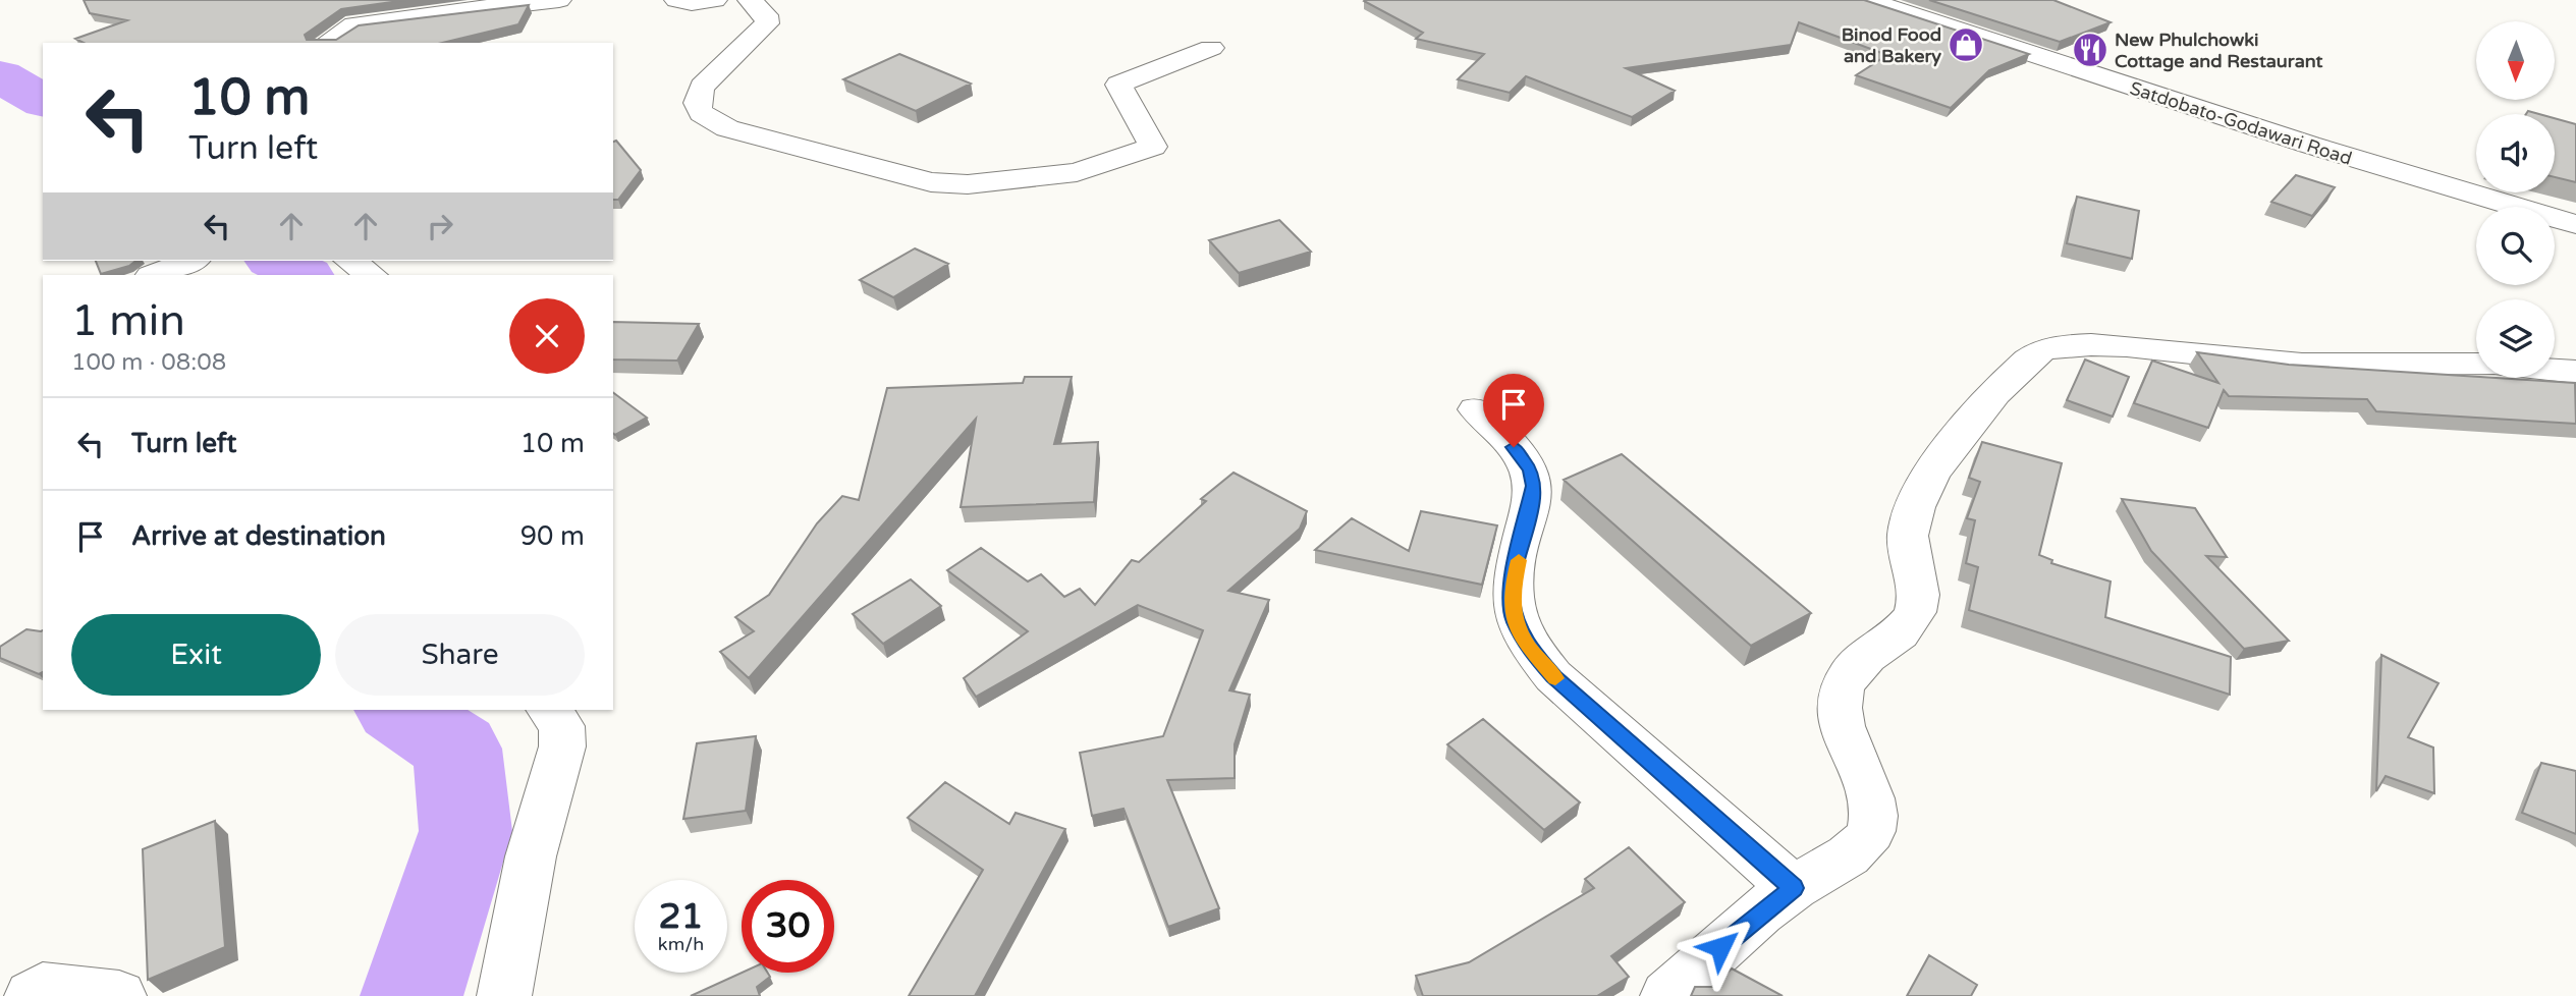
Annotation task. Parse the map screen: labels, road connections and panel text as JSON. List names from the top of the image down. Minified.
{"streets":{"street":["Satdobato-Godawari Road"]},"places":{"shop":["Binod Food and Bakery"],"restaurant":["New Phulchowki Cottage and Restaurant"]},"north":"bottom","page":{"turn":["10 m","Turn left"],"heading":["1 min","100 m · 08:08"],"list":[{"name":"Turn left","value":"10 m"},{"name":"Arrive at destination","value":"90 m"}],"buttons":["Exit","Share"],"speed":"21 km/h","limit":"30"}}
